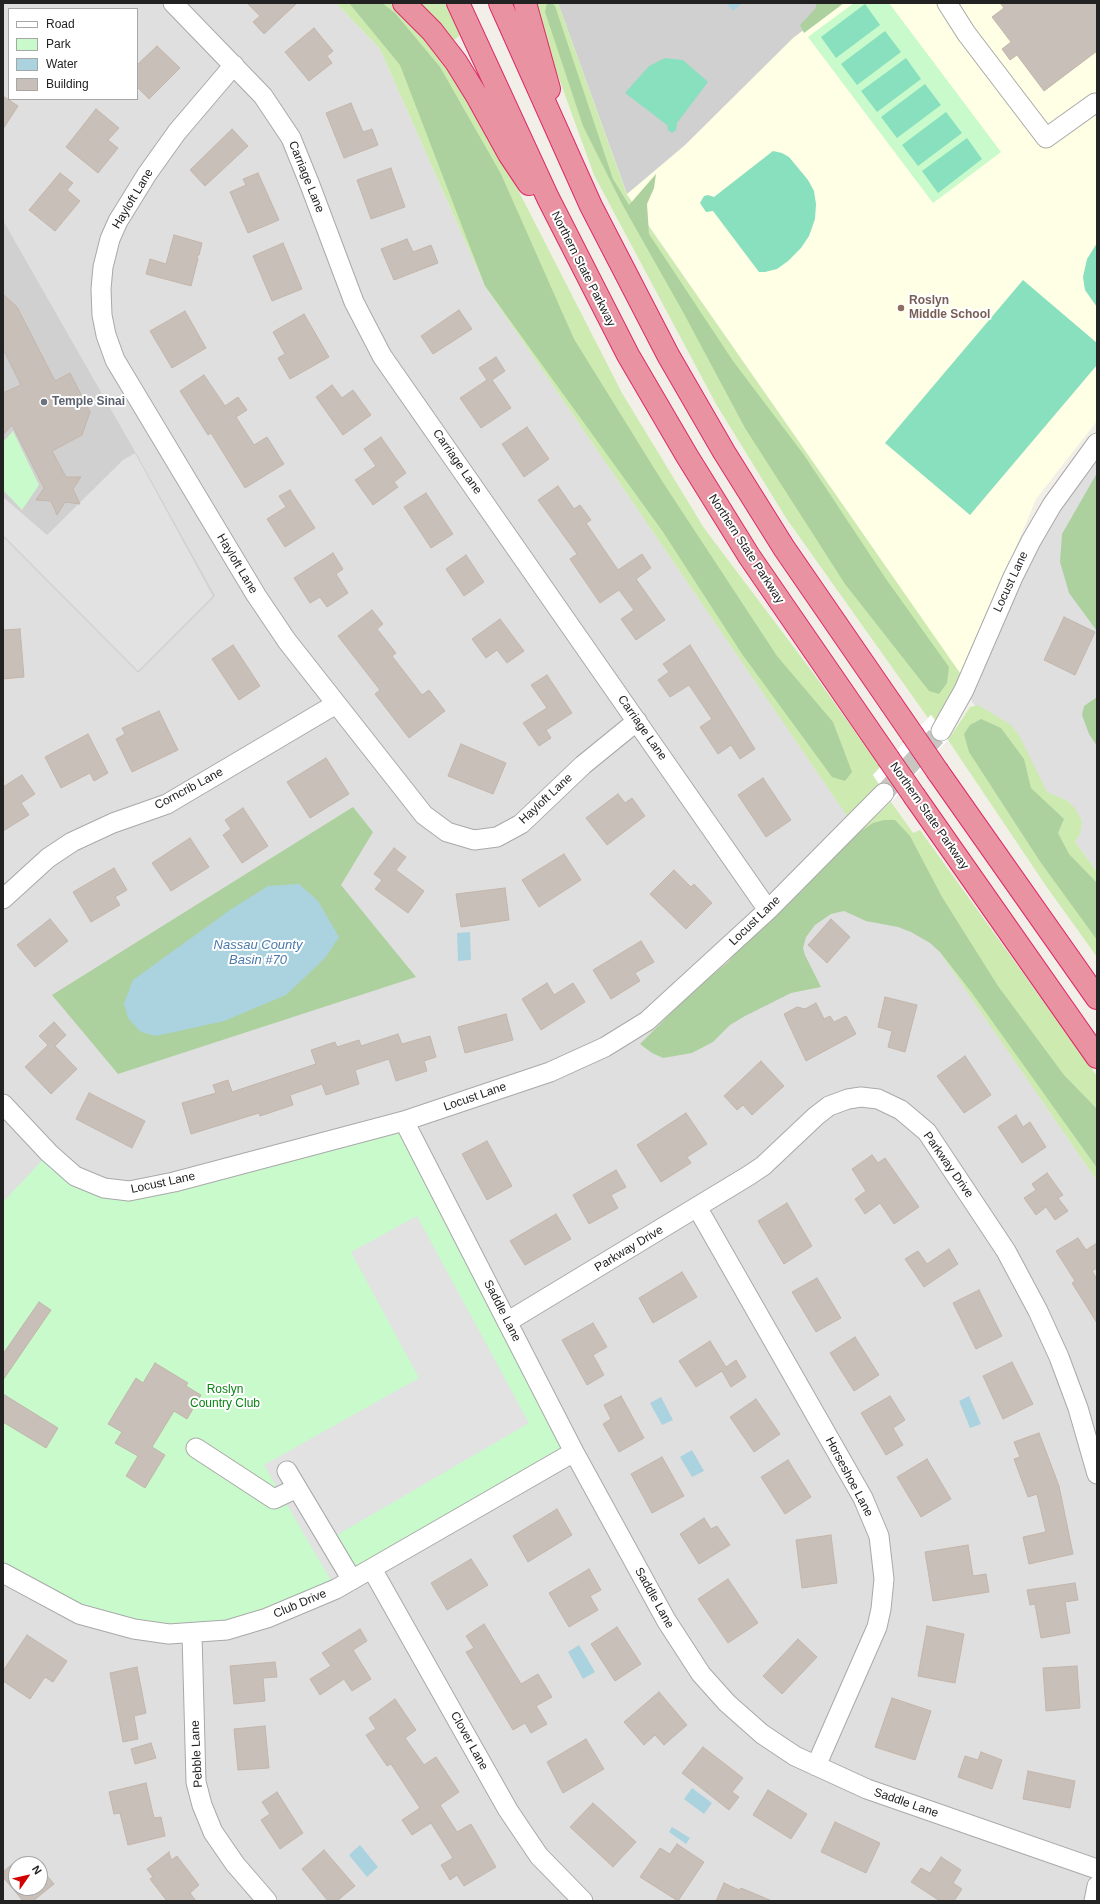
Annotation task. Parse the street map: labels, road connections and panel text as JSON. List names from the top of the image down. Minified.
{"streets":{"highway":["Northern State Parkway"],"street":["Carriage Lane","Hayloft Lane","Locust Lane","Corncrib Lane","Parkway Drive","Saddle Lane","Horseshoe Lane","Club Drive","Clover Lane","Pebble Lane"]},"crossings":[["Carriage Lane","Hayloft Lane"],["Carriage Lane","Locust Lane"],["Hayloft Lane","Corncrib Lane"],["Locust Lane","Saddle Lane"],["Parkway Drive","Saddle Lane"],["Parkway Drive","Horseshoe Lane"],["Saddle Lane","Horseshoe Lane"],["Saddle Lane","Club Drive"],["Club Drive","Clover Lane"],["Club Drive","Pebble Lane"]],"water":["Nassau County Basin #70"],"parks":["Roslyn Country Club"],"places":["Roslyn Middle School","Temple Sinai"],"legend":["Road","Park","Water","Building"],"north":"top right"}
